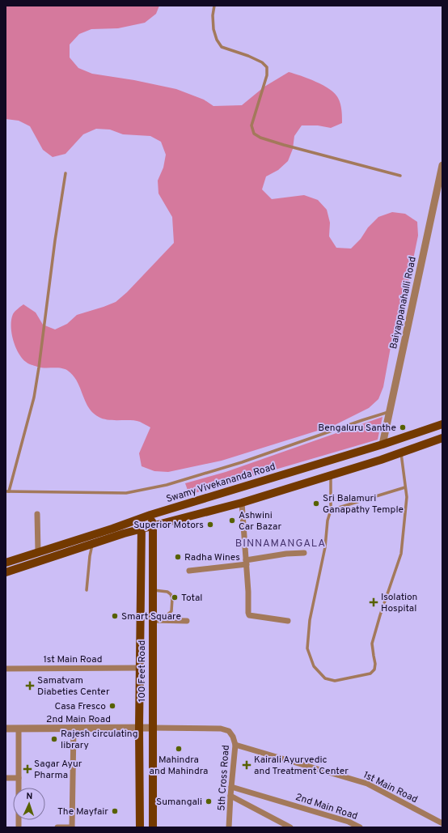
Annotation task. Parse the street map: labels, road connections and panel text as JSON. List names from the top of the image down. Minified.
{"streets":{"main road":["Swamy Vivekananda Road","100 Feet Road"],"street":["Baiyappanahalli Road","1st Main Road","2nd Main Road","5th Cross Road"]},"crossings":[["Baiyappanahalli Road","Swamy Vivekananda Road"],["Swamy Vivekananda Road","100 Feet Road"],["1st Main Road","100 Feet Road"],["1st Main Road","5th Cross Road"],["100 Feet Road","2nd Main Road"],["100 Feet Road","5th Cross Road"],["2nd Main Road","5th Cross Road"]],"districts":["BINNAMANGALA"],"places":{"other":["Bengaluru Santhe","Sri Balamuri Ganapathy Temple","Ashwini Car Bazar","Superior Motors","Radha Wines","Total","Smart Square","Casa Fresco","Rajesh circulating library","Mahindra and Mahindra","Sumangali","The Mayfair"],"health":["Isolation Hospital","Samatvam Diabeties Center","Kairali Ayurvedic and Treatment Center","Sagar Ayur Pharma"]},"north":"top"}
